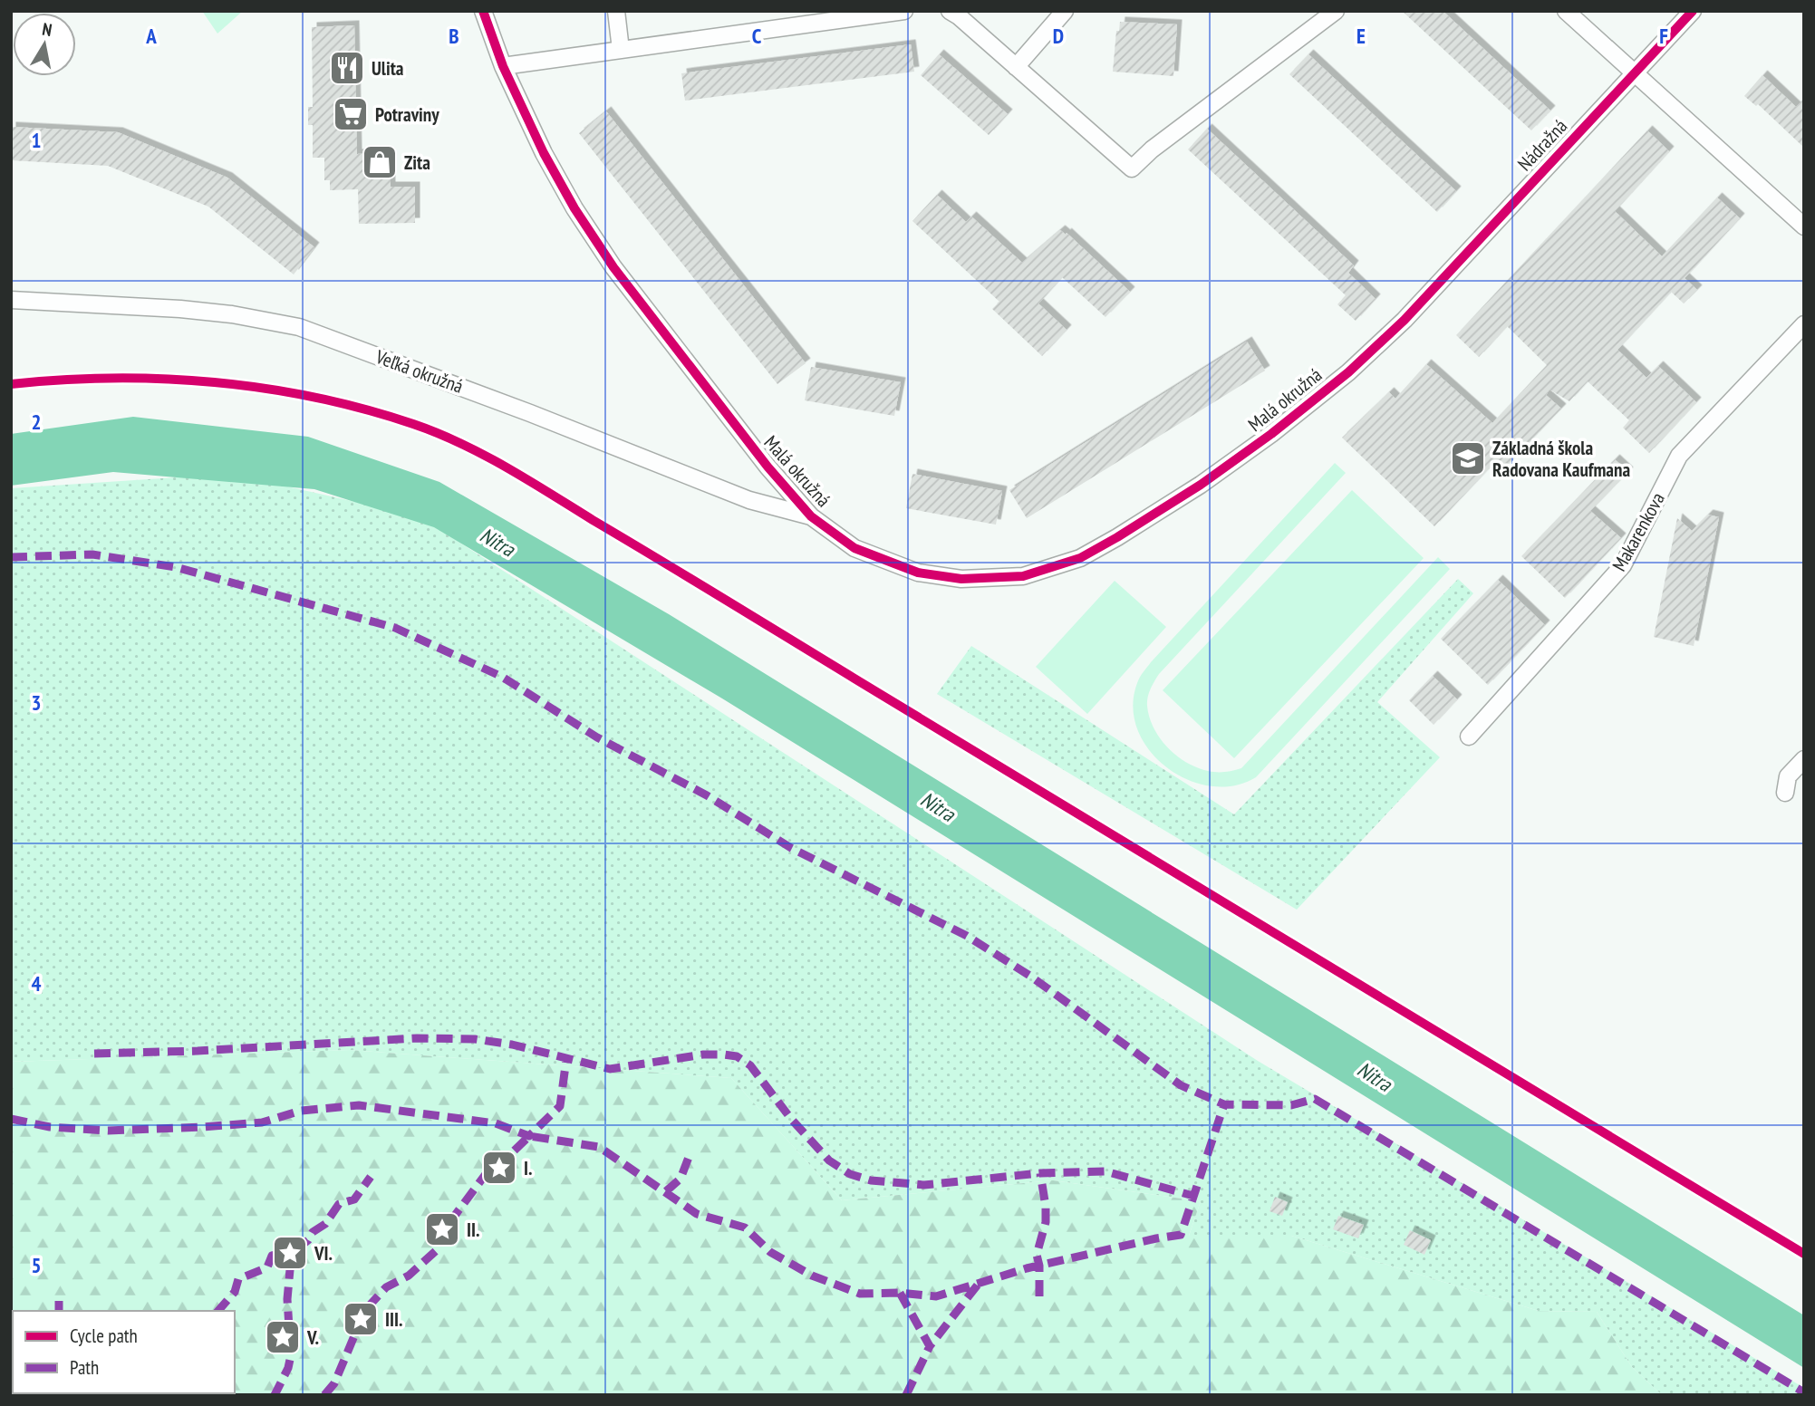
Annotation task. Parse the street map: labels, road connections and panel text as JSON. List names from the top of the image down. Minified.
{"streets":{"street":["Nádražná","Veľká okružná","Malá okružná","Makarenkova"]},"crossings":[["Nádražná","Malá okružná"],["Veľká okružná","Malá okružná"]],"water":["Nitra"],"places":{"restaurant":["Ulita"],"supermarket":["Potraviny"],"shop":["Zita"],"school or university":["Základná škola Radovana Kaufmana"],"place":["I.","II.","VI.","III.","V."]},"legend":["Cycle path","Path"],"north":"top","grid":{"columns":["A","B","C","D","E","F"],"rows":["1","2","3","4","5"]}}
